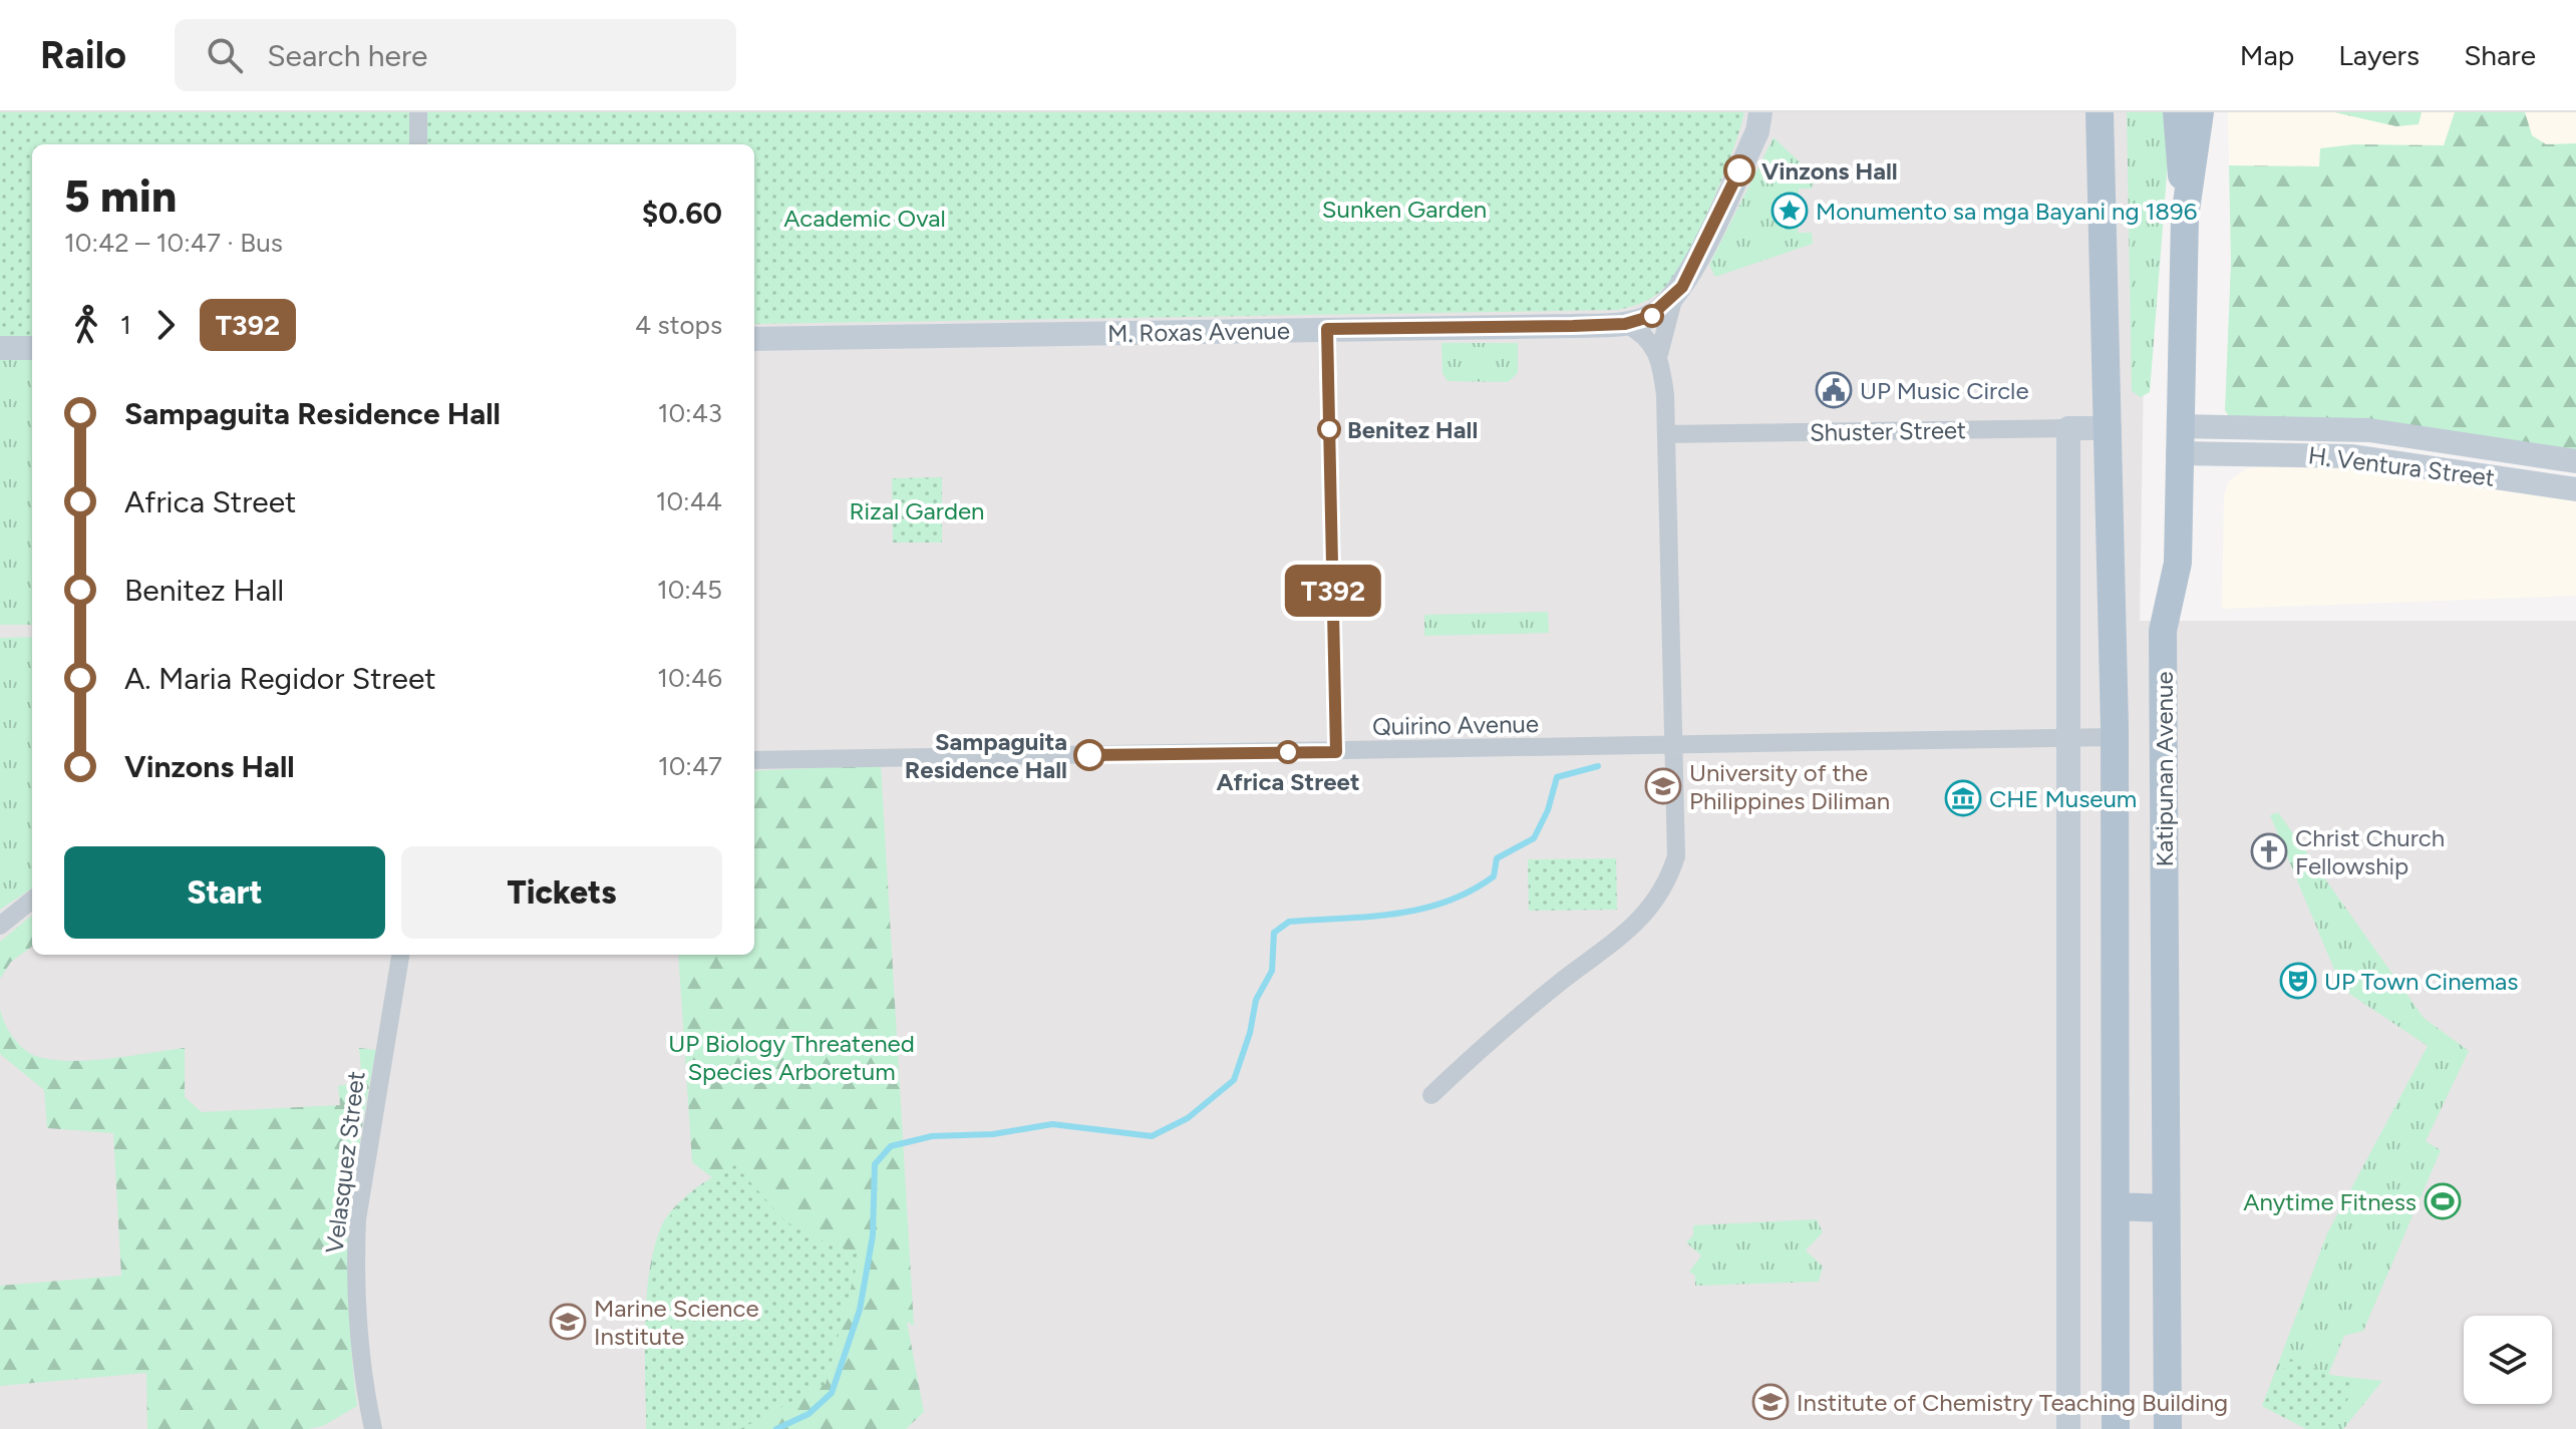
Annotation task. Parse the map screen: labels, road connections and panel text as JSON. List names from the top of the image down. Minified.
{"streets":{"main road":["Katipunan Avenue"],"street":["M. Roxas Avenue","Shuster Street","H. Ventura Street","Quirino Avenue","Velasquez Street"]},"crossings":[["Shuster Street","Katipunan Avenue"],["H. Ventura Street","Katipunan Avenue"],["Quirino Avenue","Katipunan Avenue"]],"parks":["Sunken Garden","Academic Oval","Rizal Garden","UP Biology Threatened Species Arboretum"],"places":{"other":["Vinzons Hall","Benitez Hall","Africa Street","Sampaguita Residence Hall"],"place":["Monumento sa mga Bayani ng 1896"],"public building":["UP Music Circle"],"school or university":["University of the Philippines Diliman","Marine Science Institute","Institute of Chemistry Teaching Building"],"museum":["CHE Museum"],"church":["Christ Church Fellowship"],"theatre":["UP Town Cinemas"],"sports":["Anytime Fitness"]},"lines":["bus line T392"],"page":{"header":"Railo","search":"Search here","nav":["Map","Layers","Share"],"on_map":"T392","heading":["5 min","10:42 – 10:47 · Bus","$0.60"],"legs":["1","T392","4 stops"],"list":[{"name":"Sampaguita Residence Hall","value":"10:43"},{"name":"Africa Street","value":"10:44"},{"name":"Benitez Hall","value":"10:45"},{"name":"A. Maria Regidor Street","value":"10:46"},{"name":"Vinzons Hall","value":"10:47"}],"buttons":["Start","Tickets"]}}
